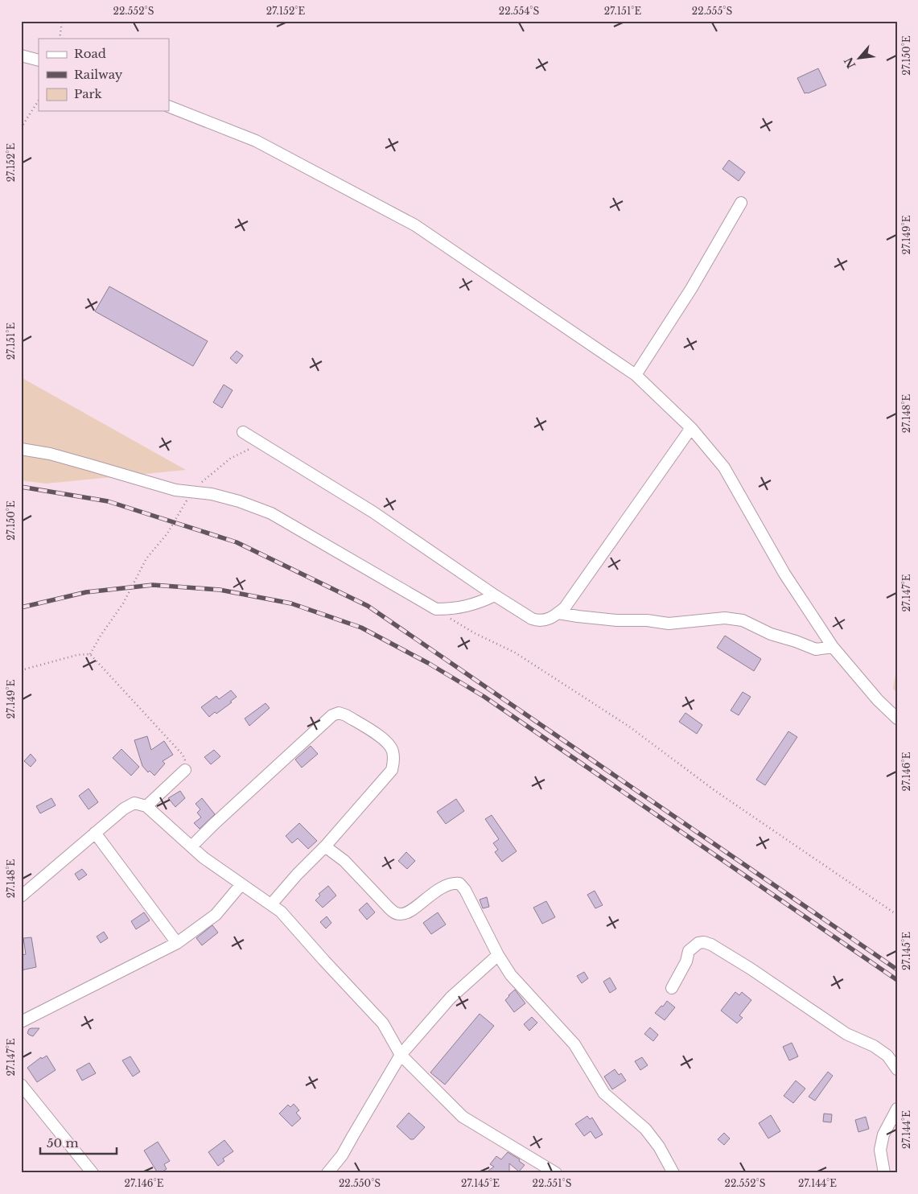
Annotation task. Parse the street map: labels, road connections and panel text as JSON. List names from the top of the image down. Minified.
{"legend":["Road","Railway","Park"],"scale_bar":"50 m","north":"bottom left","coordinates":["22.552°S","27.152°E","22.554°S","27.151°E","22.555°S","27.150°E","27.149°E","27.148°E","27.147°E","27.146°E","27.145°E","27.144°E","22.550°S","22.551°S"]}
